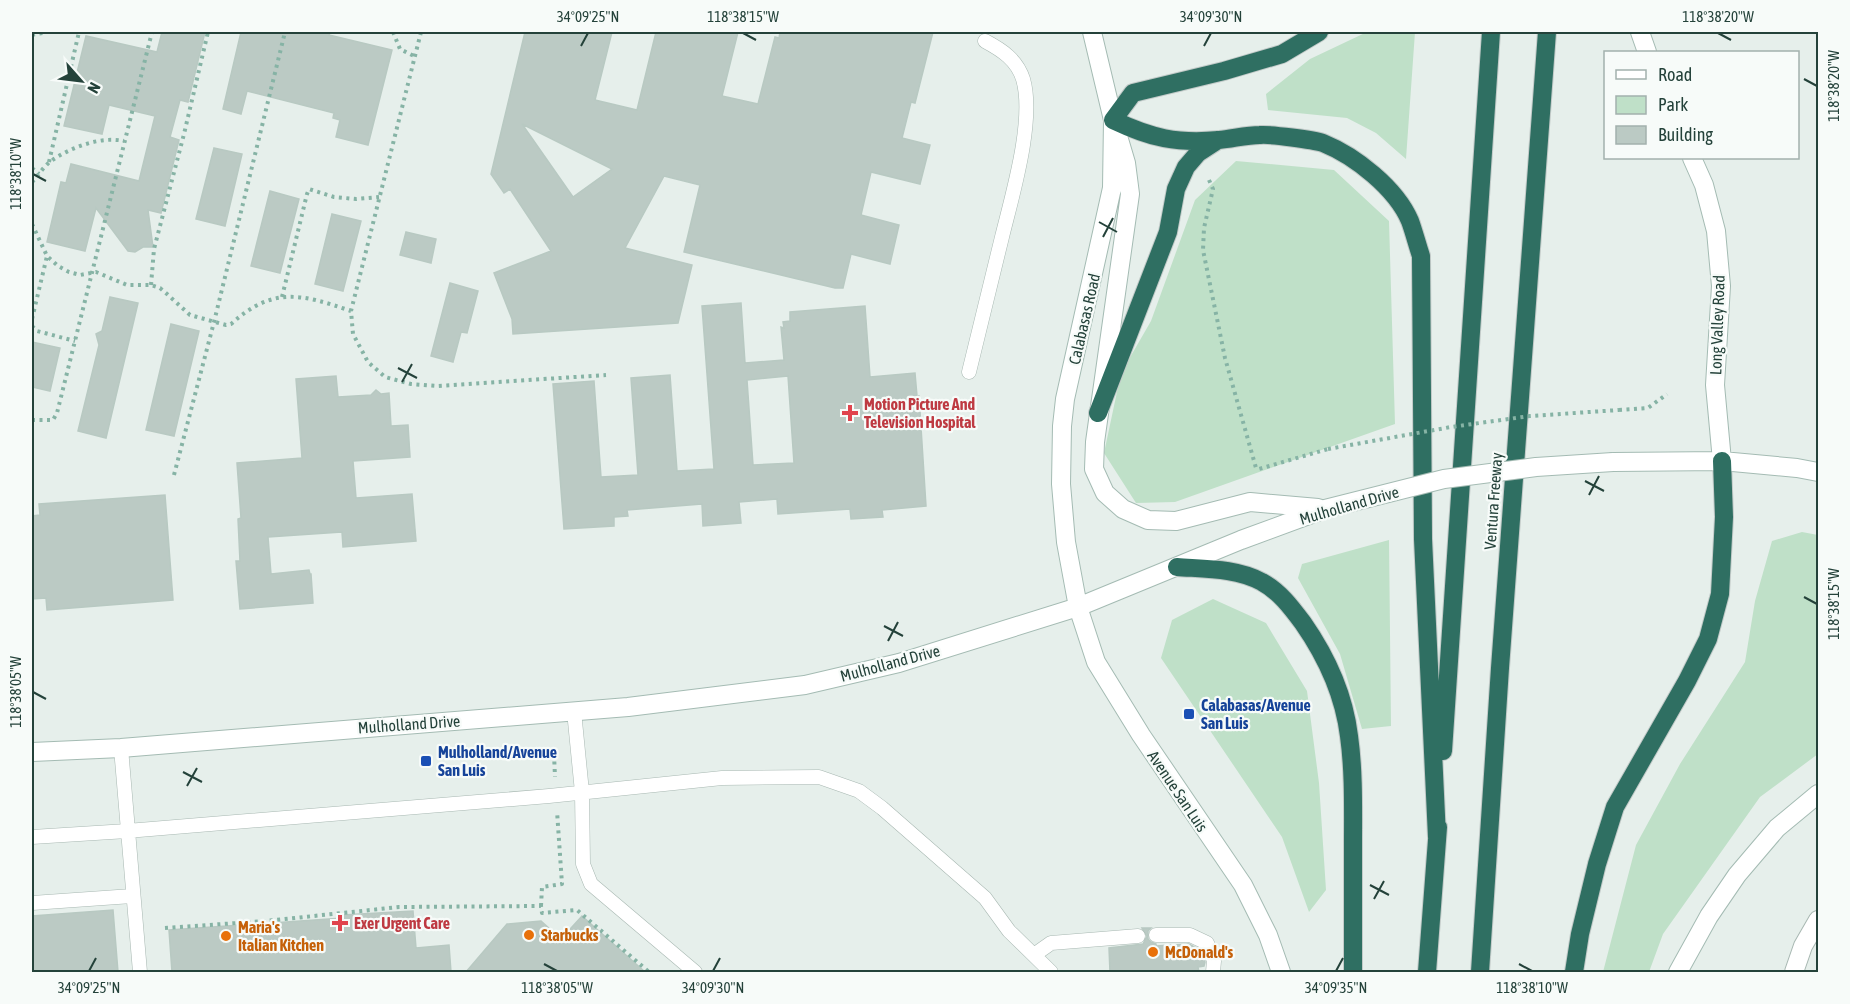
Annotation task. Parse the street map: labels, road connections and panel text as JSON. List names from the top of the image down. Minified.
{"streets":{"highway":["Ventura Freeway"],"main road":["Calabasas Road","Long Valley Road","Mulholland Drive","Avenue San Luis"]},"crossings":[["Calabasas Road","Mulholland Drive"],["Calabasas Road","Avenue San Luis"],["Long Valley Road","Mulholland Drive"],["Mulholland Drive","Avenue San Luis"]],"places":{"health":["Motion Picture And Television Hospital","Exer Urgent Care"],"transit":["Calabasas/Avenue San Luis","Mulholland/Avenue San Luis"],"other":["Starbucks","Maria's Italian Kitchen","McDonald's"]},"legend":["Road","Park","Building"],"north":"bottom right","coordinates":["34°09'25\"N","118°38'15\"W","34°09'30\"N","118°38'20\"W","118°38'10\"W","118°38'05\"W","34°09'35\"N"]}
